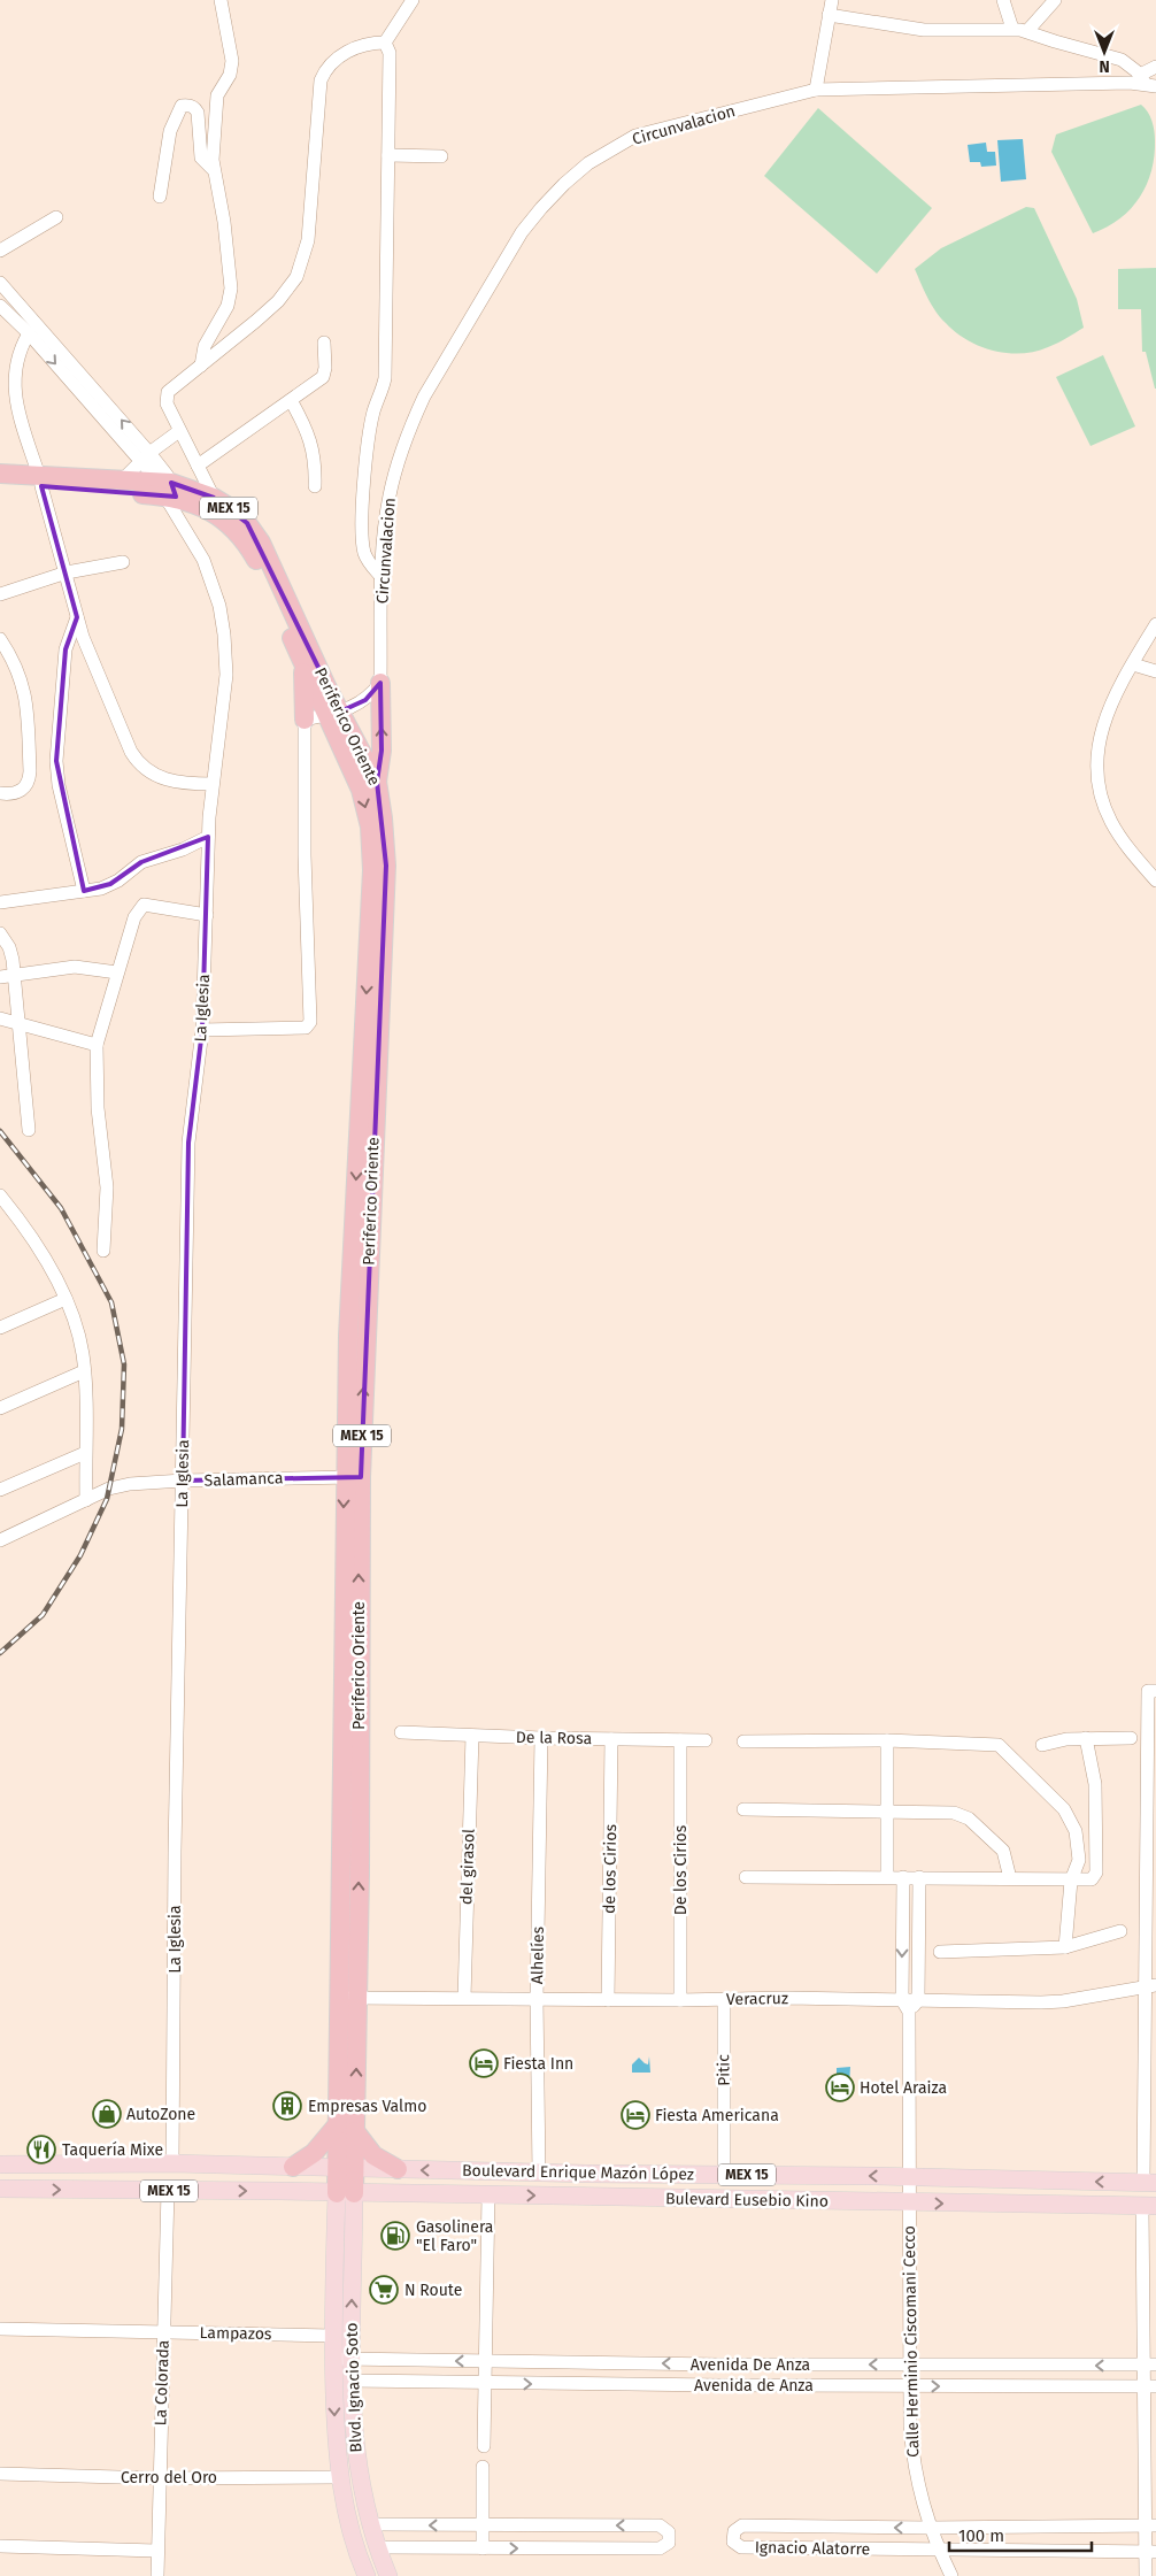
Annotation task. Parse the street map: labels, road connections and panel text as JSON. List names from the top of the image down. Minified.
{"streets":{"highway":["MEX 15","Periferico Oriente"],"main road":["Boulevard Enrique Mazón López","Bulevard Eusebio Kino","Blvd. Ignacio Soto"],"street":["Circunvalacion","La Iglesia","Salamanca","De la Rosa","del girasol","de los Cirios","De los Cirios","Alhelíes","Veracruz","Pitic","Lampazos","Calle Herminio Ciscomani Cecco","Avenida De Anza","La Colorada","Avenida de Anza","Cerro del Oro","Ignacio Alatorre"]},"crossings":[["MEX 15","Periferico Oriente"],["MEX 15","Bulevard Eusebio Kino"],["MEX 15","La Colorada"],["MEX 15","Blvd. Ignacio Soto"],["Periferico Oriente","La Iglesia"],["Periferico Oriente","Salamanca"],["Periferico Oriente","Veracruz"],["Periferico Oriente","Boulevard Enrique Mazón López"],["Periferico Oriente","Bulevard Eusebio Kino"],["Periferico Oriente","Blvd. Ignacio Soto"],["La Iglesia","Salamanca"],["La Iglesia","Boulevard Enrique Mazón López"],["De la Rosa","del girasol"],["De la Rosa","de los Cirios"],["De la Rosa","De los Cirios"],["De la Rosa","Alhelíes"],["del girasol","Veracruz"],["de los Cirios","Veracruz"],["De los Cirios","Veracruz"],["Alhelíes","Veracruz"],["Alhelíes","Boulevard Enrique Mazón López"],["Veracruz","Pitic"],["Veracruz","Calle Herminio Ciscomani Cecco"],["Pitic","Boulevard Enrique Mazón López"],["Boulevard Enrique Mazón López","Calle Herminio Ciscomani Cecco"],["Bulevard Eusebio Kino","Calle Herminio Ciscomani Cecco"],["Bulevard Eusebio Kino","Blvd. Ignacio Soto"],["Lampazos","La Colorada"],["Lampazos","Blvd. Ignacio Soto"],["Calle Herminio Ciscomani Cecco","Avenida De Anza"],["Calle Herminio Ciscomani Cecco","Avenida de Anza"],["Calle Herminio Ciscomani Cecco","Ignacio Alatorre"],["Avenida De Anza","Blvd. Ignacio Soto"],["La Colorada","Cerro del Oro"],["Avenida de Anza","Blvd. Ignacio Soto"],["Blvd. Ignacio Soto","Cerro del Oro"]],"one_way":["Boulevard Enrique Mazón López","Bulevard Eusebio Kino","Avenida De Anza","Avenida de Anza"],"places":{"hotel":["Fiesta Inn","Hotel Araiza","Fiesta Americana"],"building":["Empresas Valmo"],"shop":["AutoZone"],"restaurant":["Taquería Mixe"],"fuel station":["Gasolinera \"El Faro\""],"supermarket":["N Route"]},"scale_bar":"100 m","north":"bottom"}
